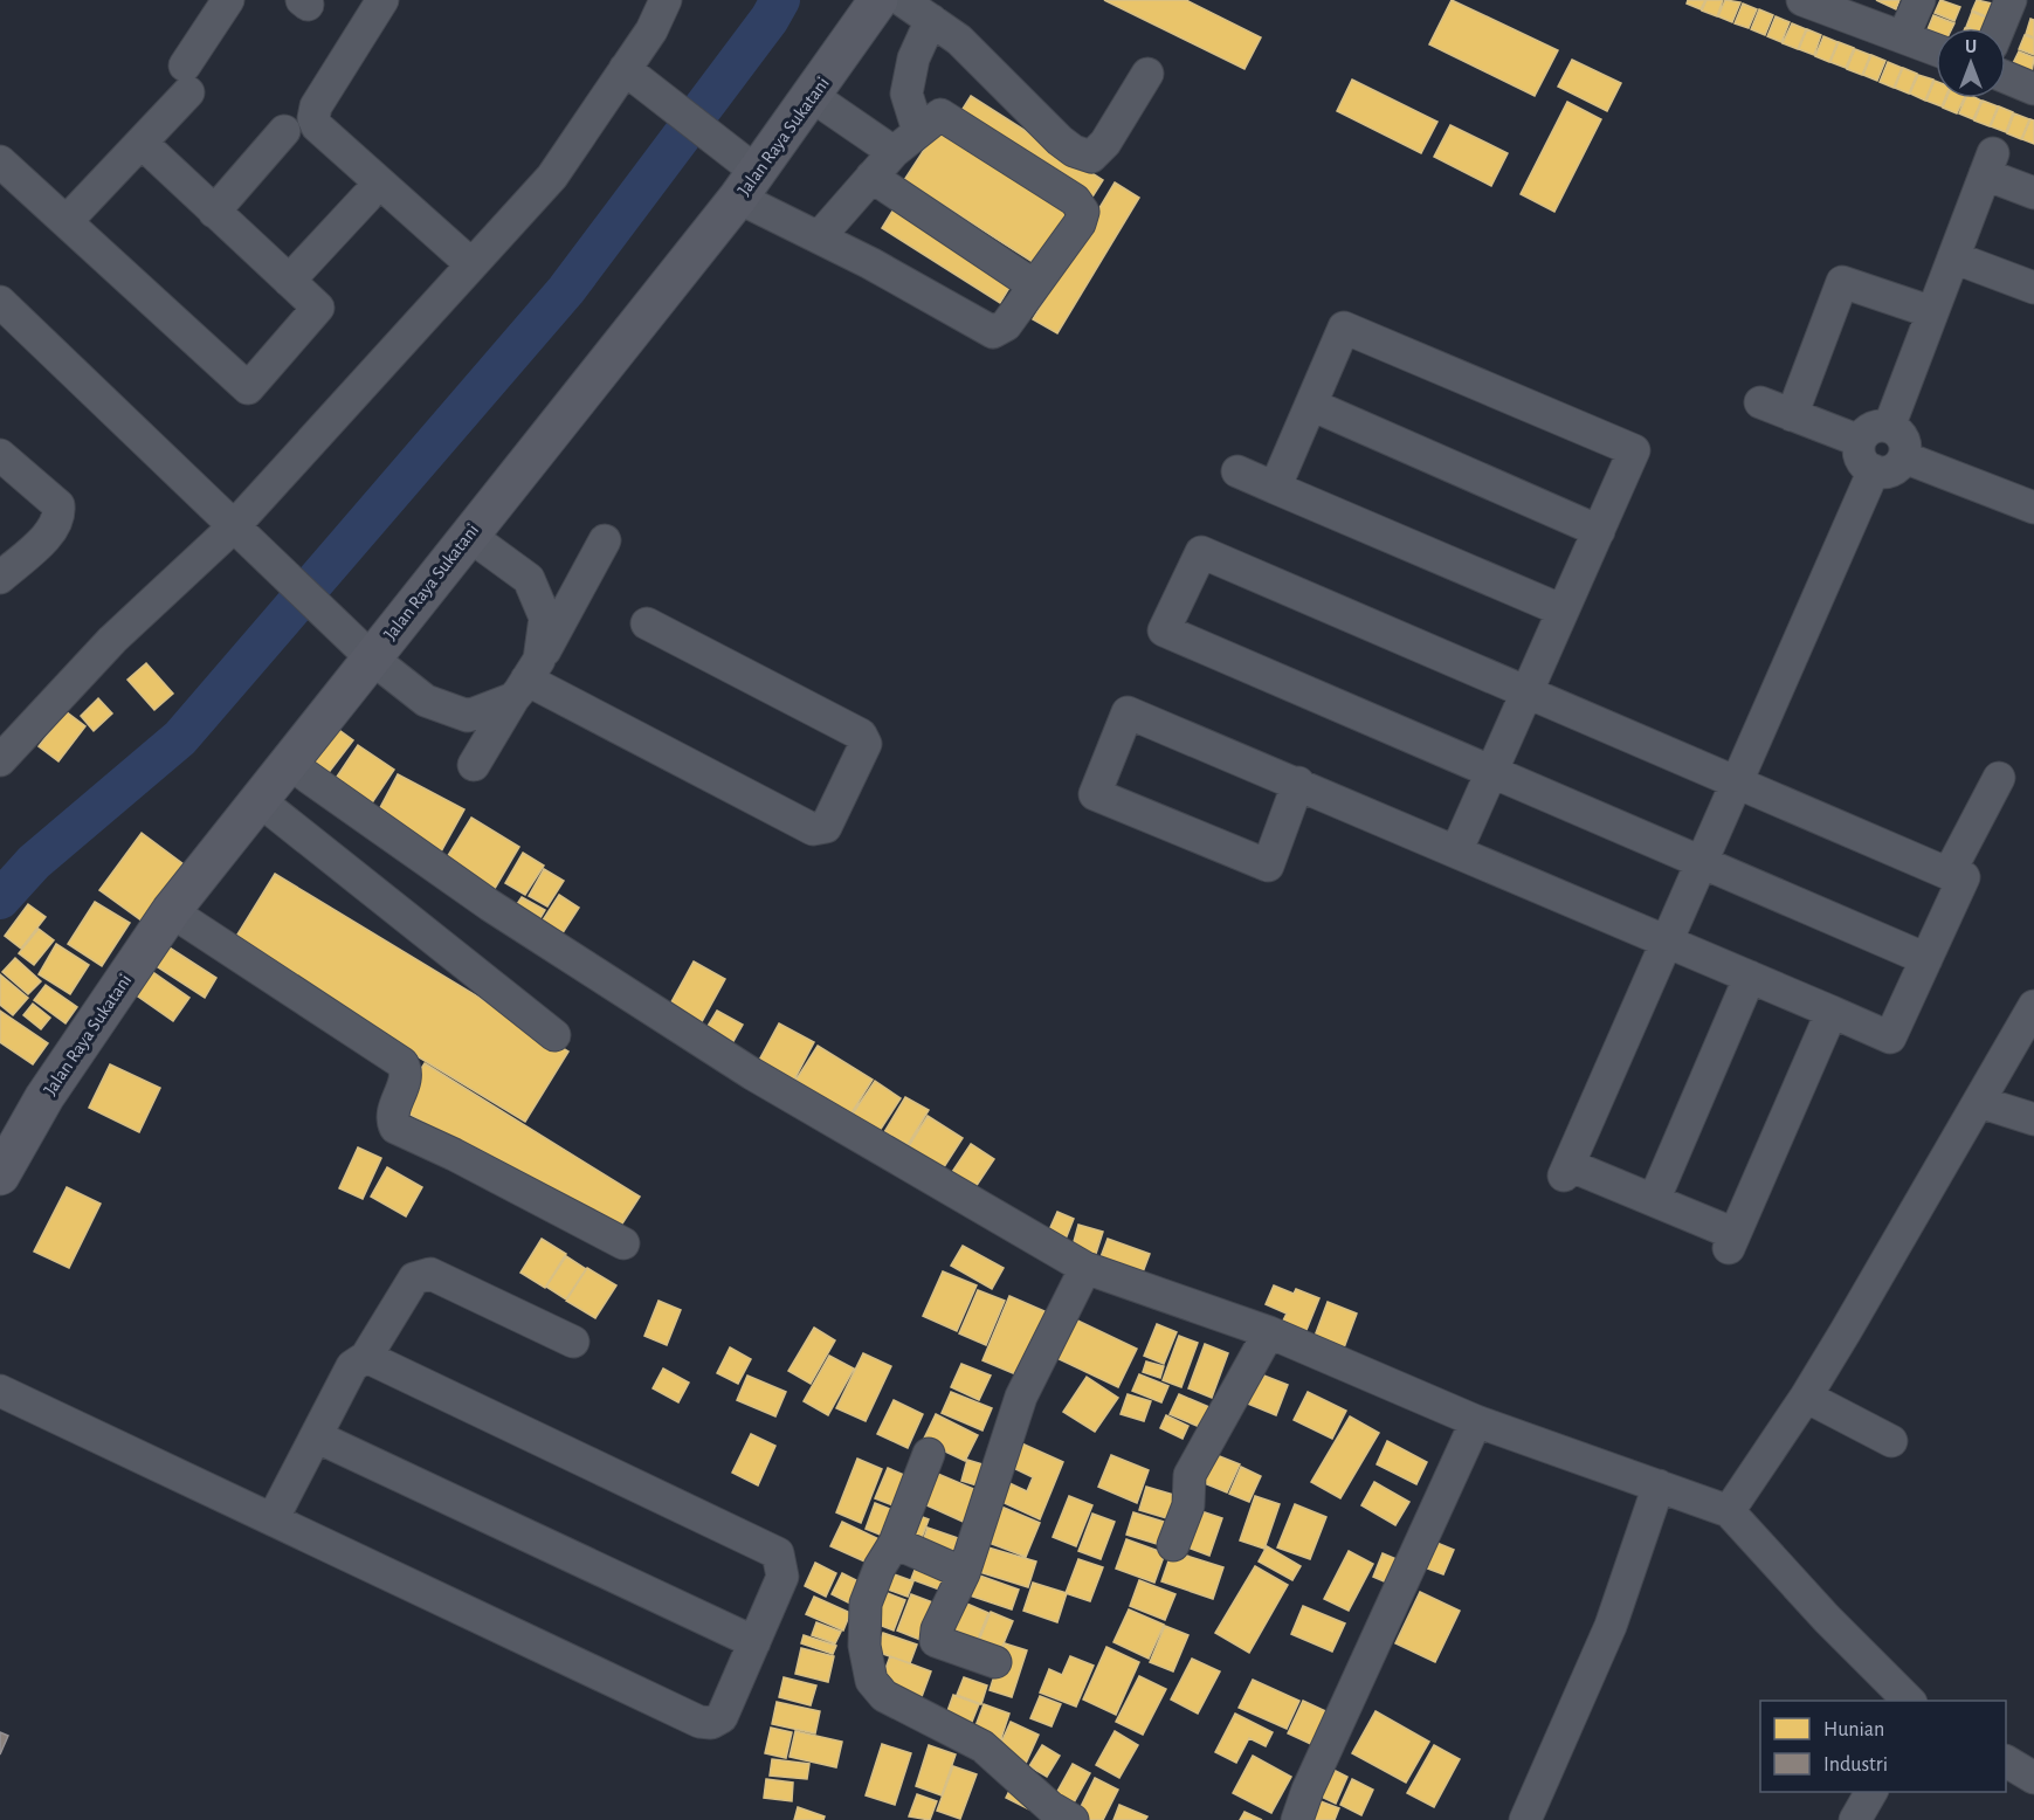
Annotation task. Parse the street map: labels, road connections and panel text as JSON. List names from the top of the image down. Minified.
{"streets":{"main road":["Jalan Raya Sukatani"]},"legend":["Hunian","Industri"],"north":"top"}
